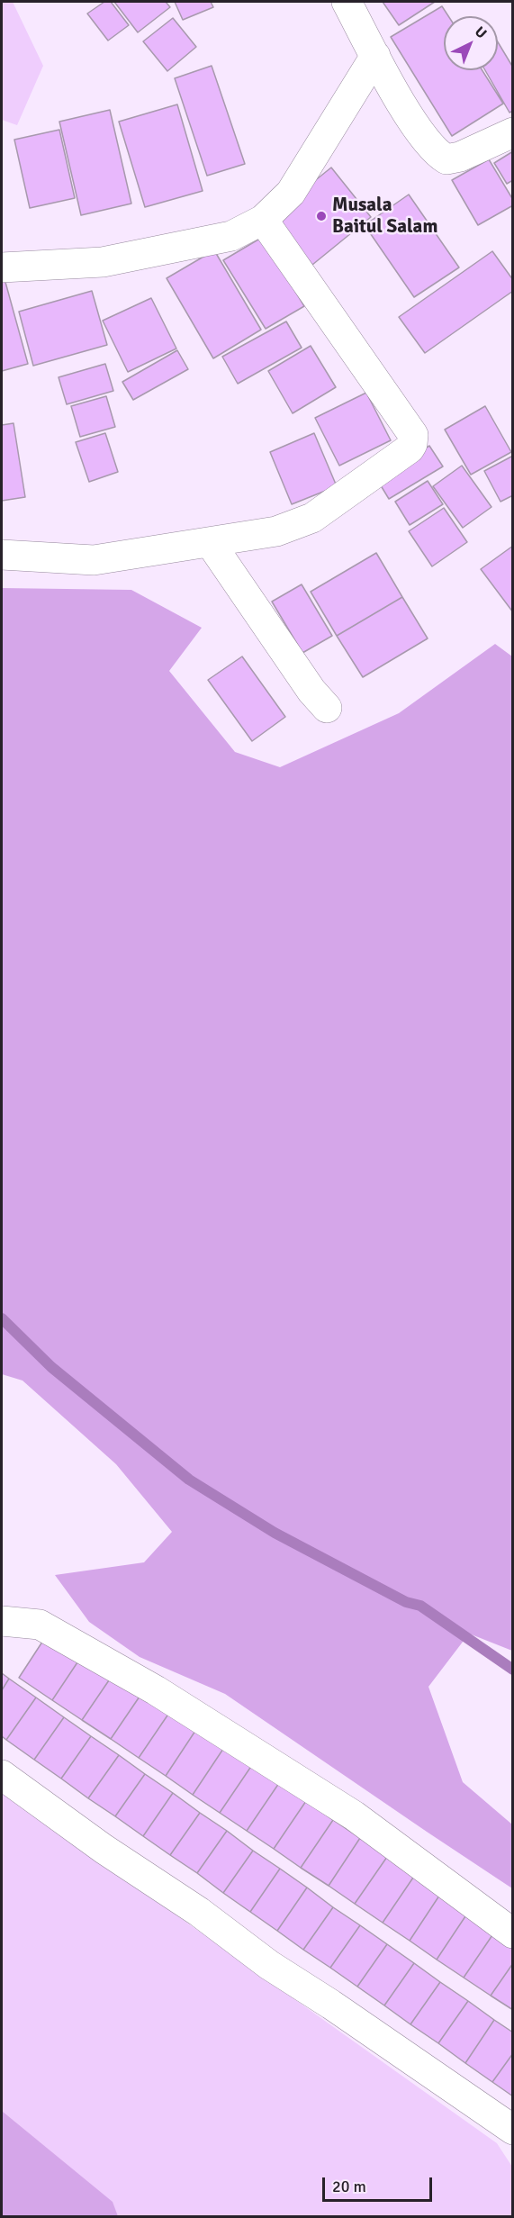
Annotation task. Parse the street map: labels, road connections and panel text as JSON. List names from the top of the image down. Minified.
{"places":["Musala Baitul Salam"],"scale_bar":"20 m","north":"top right"}
